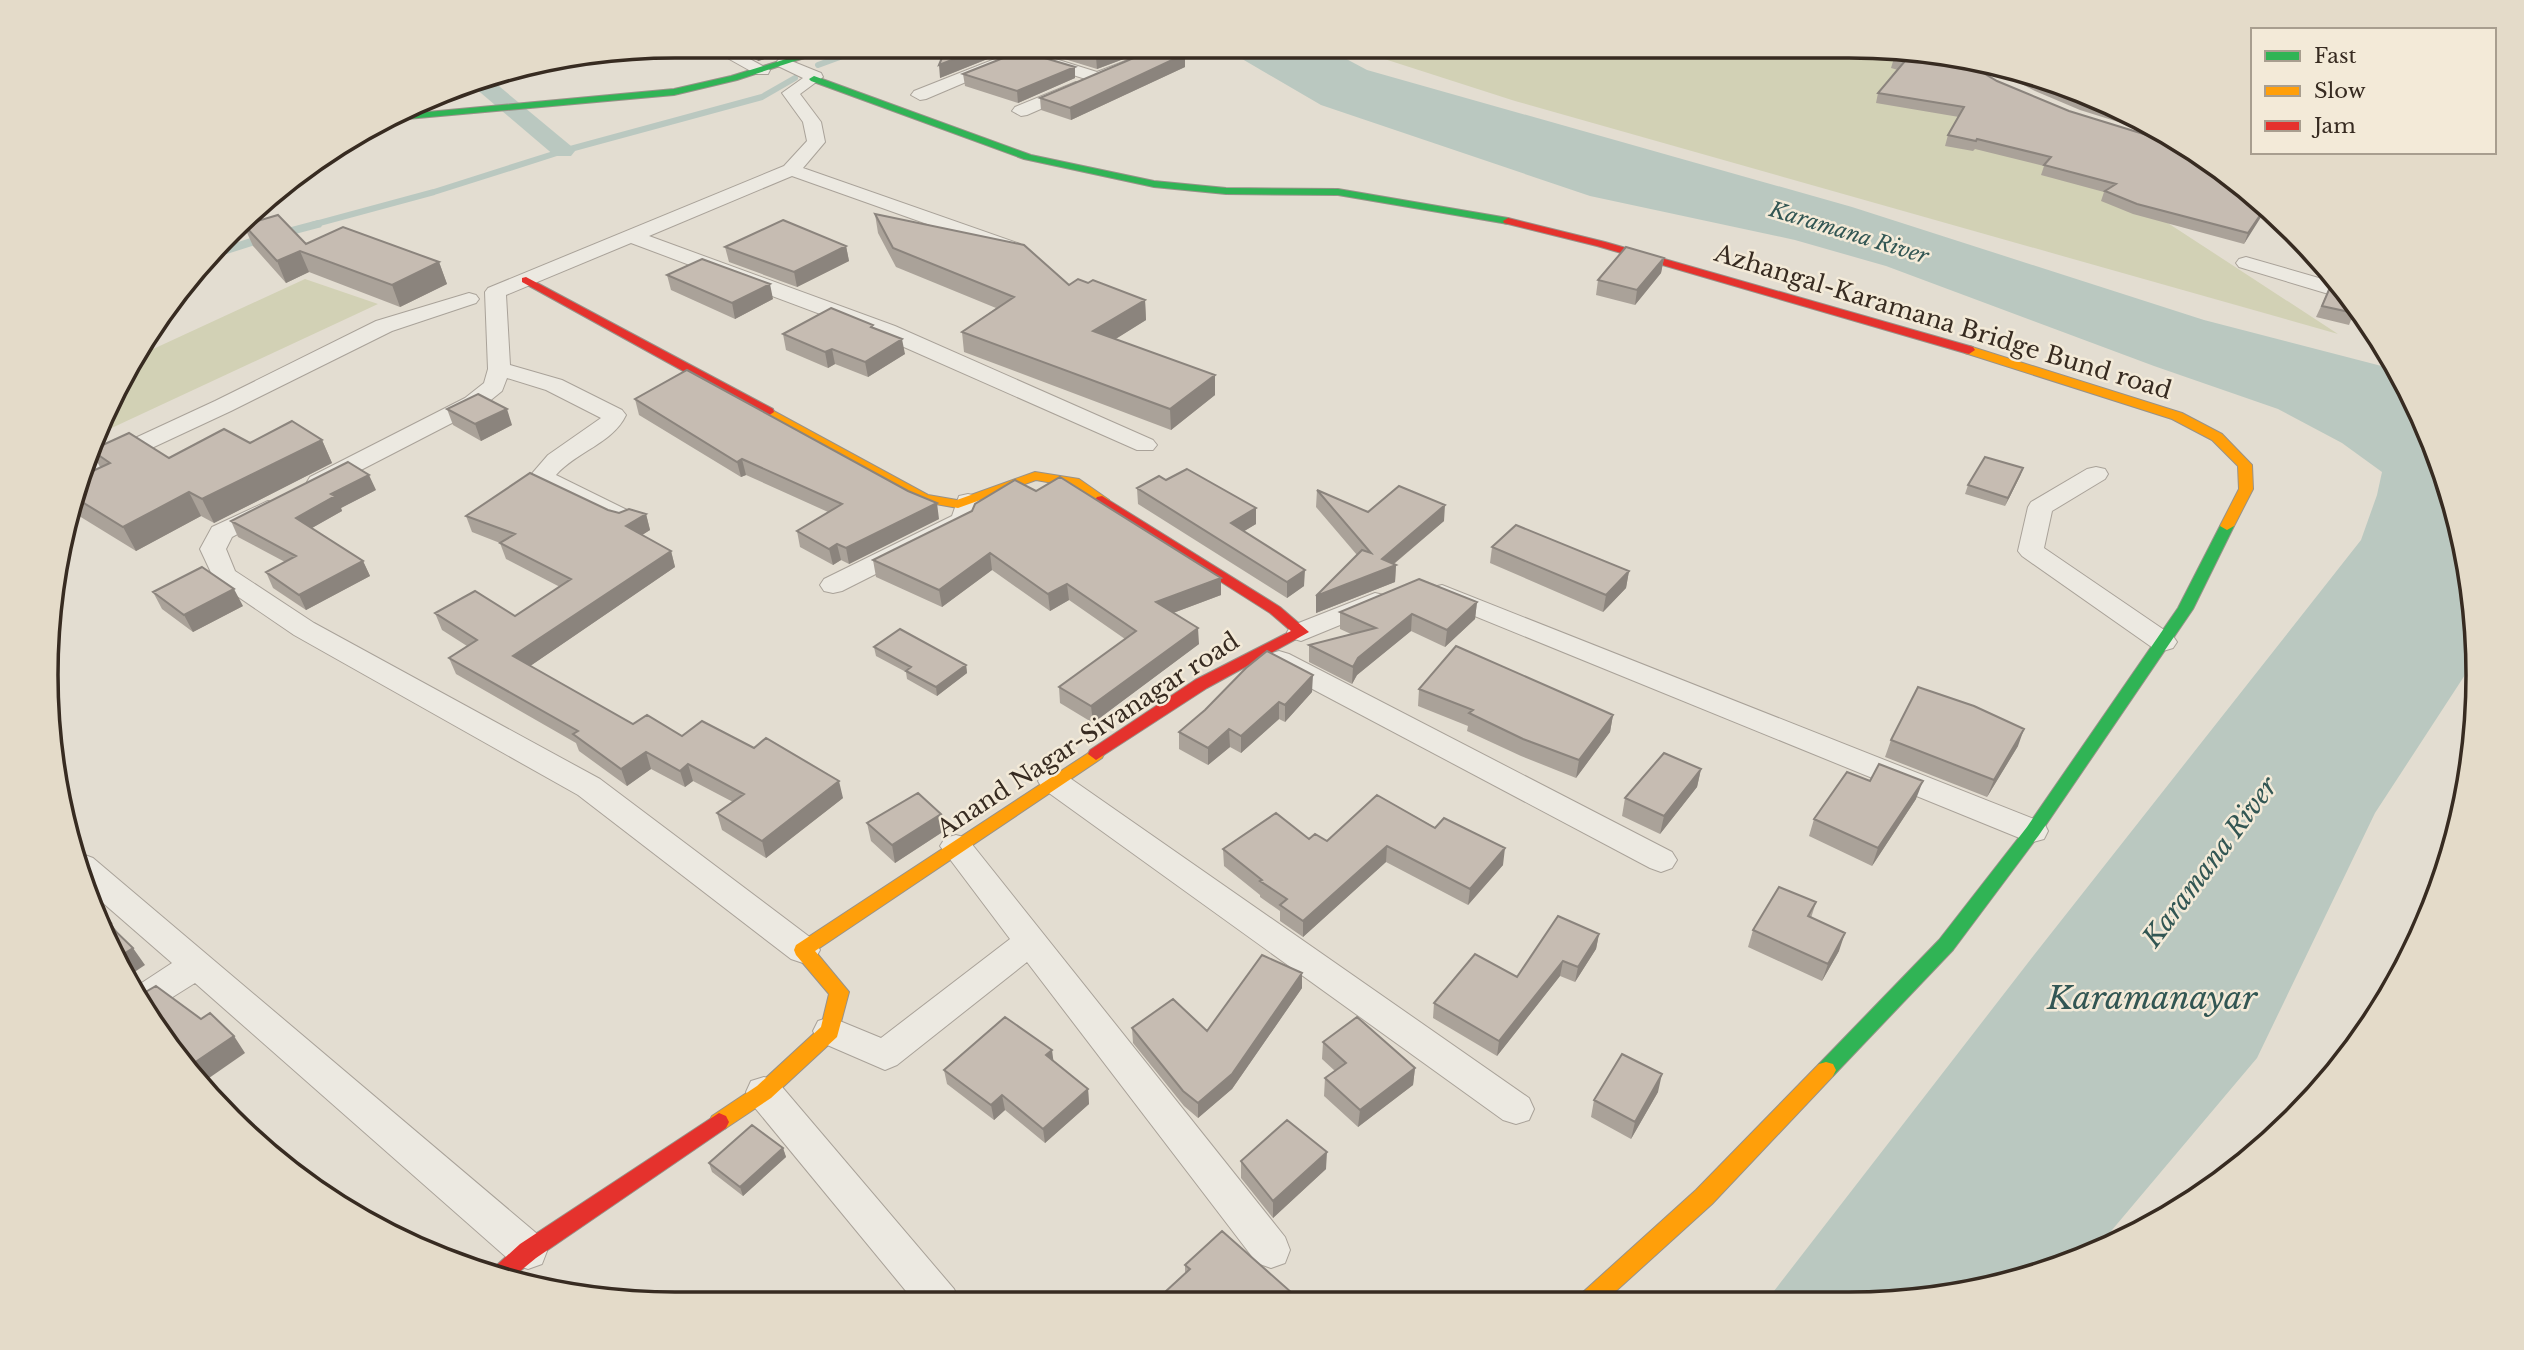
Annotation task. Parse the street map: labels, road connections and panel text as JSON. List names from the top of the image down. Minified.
{"streets":{"street":["Azhangal-Karamana Bridge Bund road","Anand Nagar-Sivanagar road"]},"water":["Karamana River","Karamanayar"],"legend":["Fast","Slow","Jam"]}
